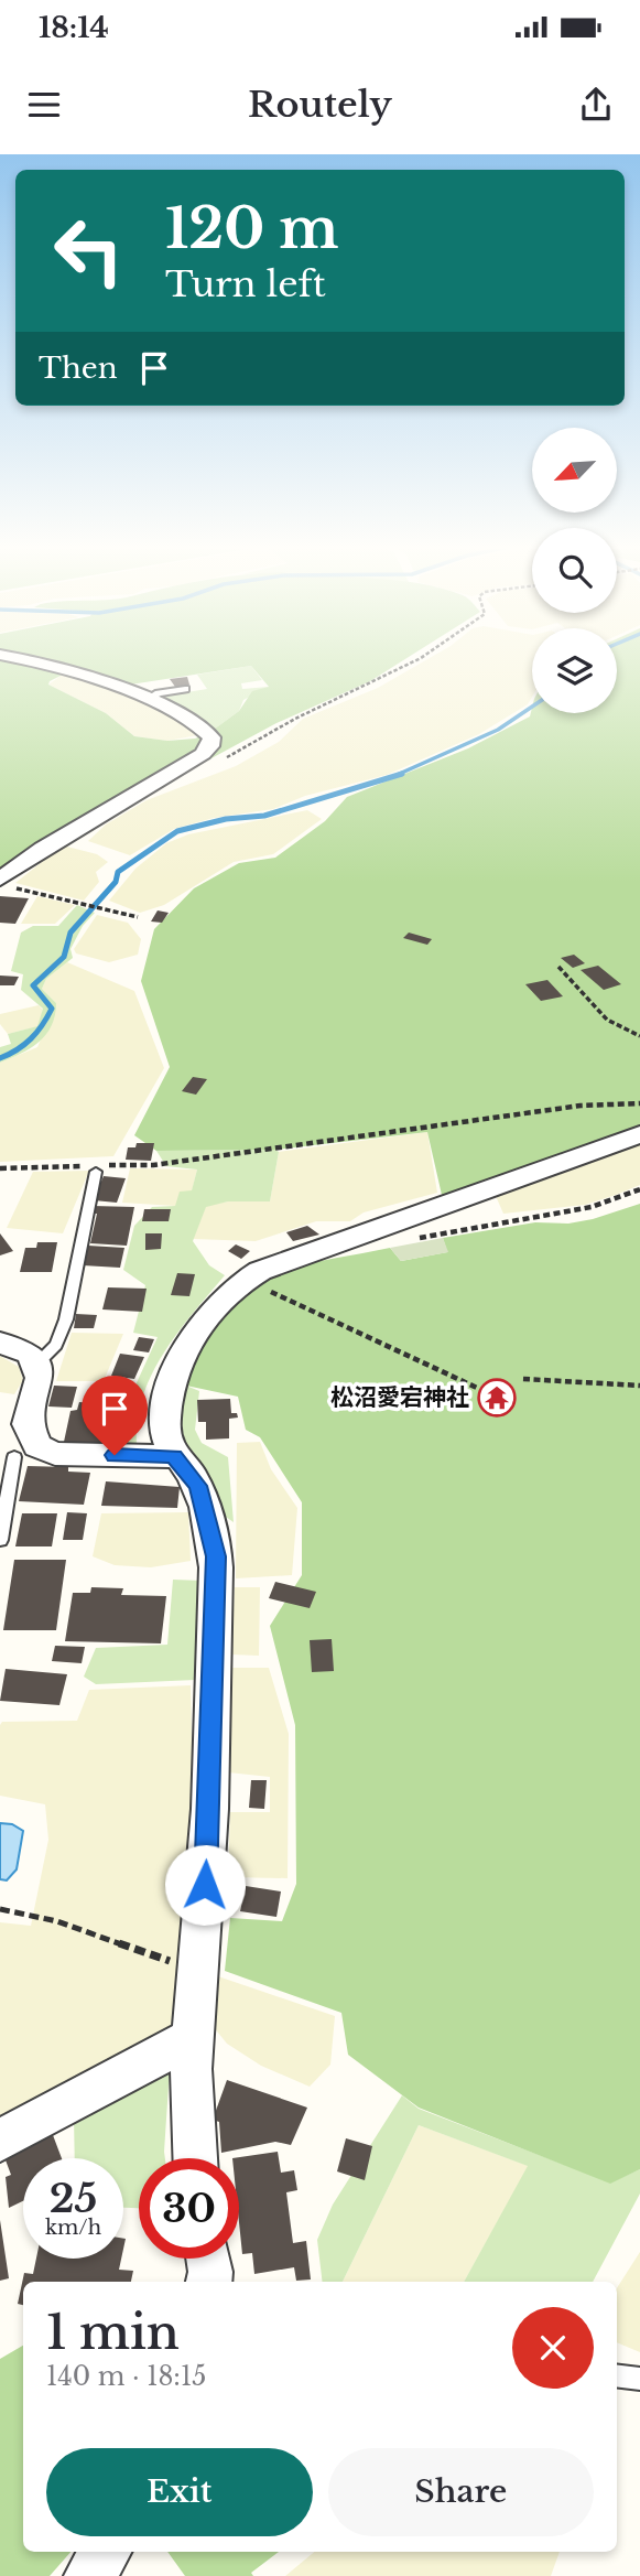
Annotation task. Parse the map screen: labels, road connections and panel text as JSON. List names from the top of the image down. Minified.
{"places":{"temple":["松沼愛宕神社"]},"north":"bottom left","page":{"status":"18:14","header":"Routely","turn":["120 m","Turn left"],"then":"Then","speed":"25 km/h","limit":"30","heading":["1 min","140 m · 18:15"],"buttons":["Exit","Share"]}}
